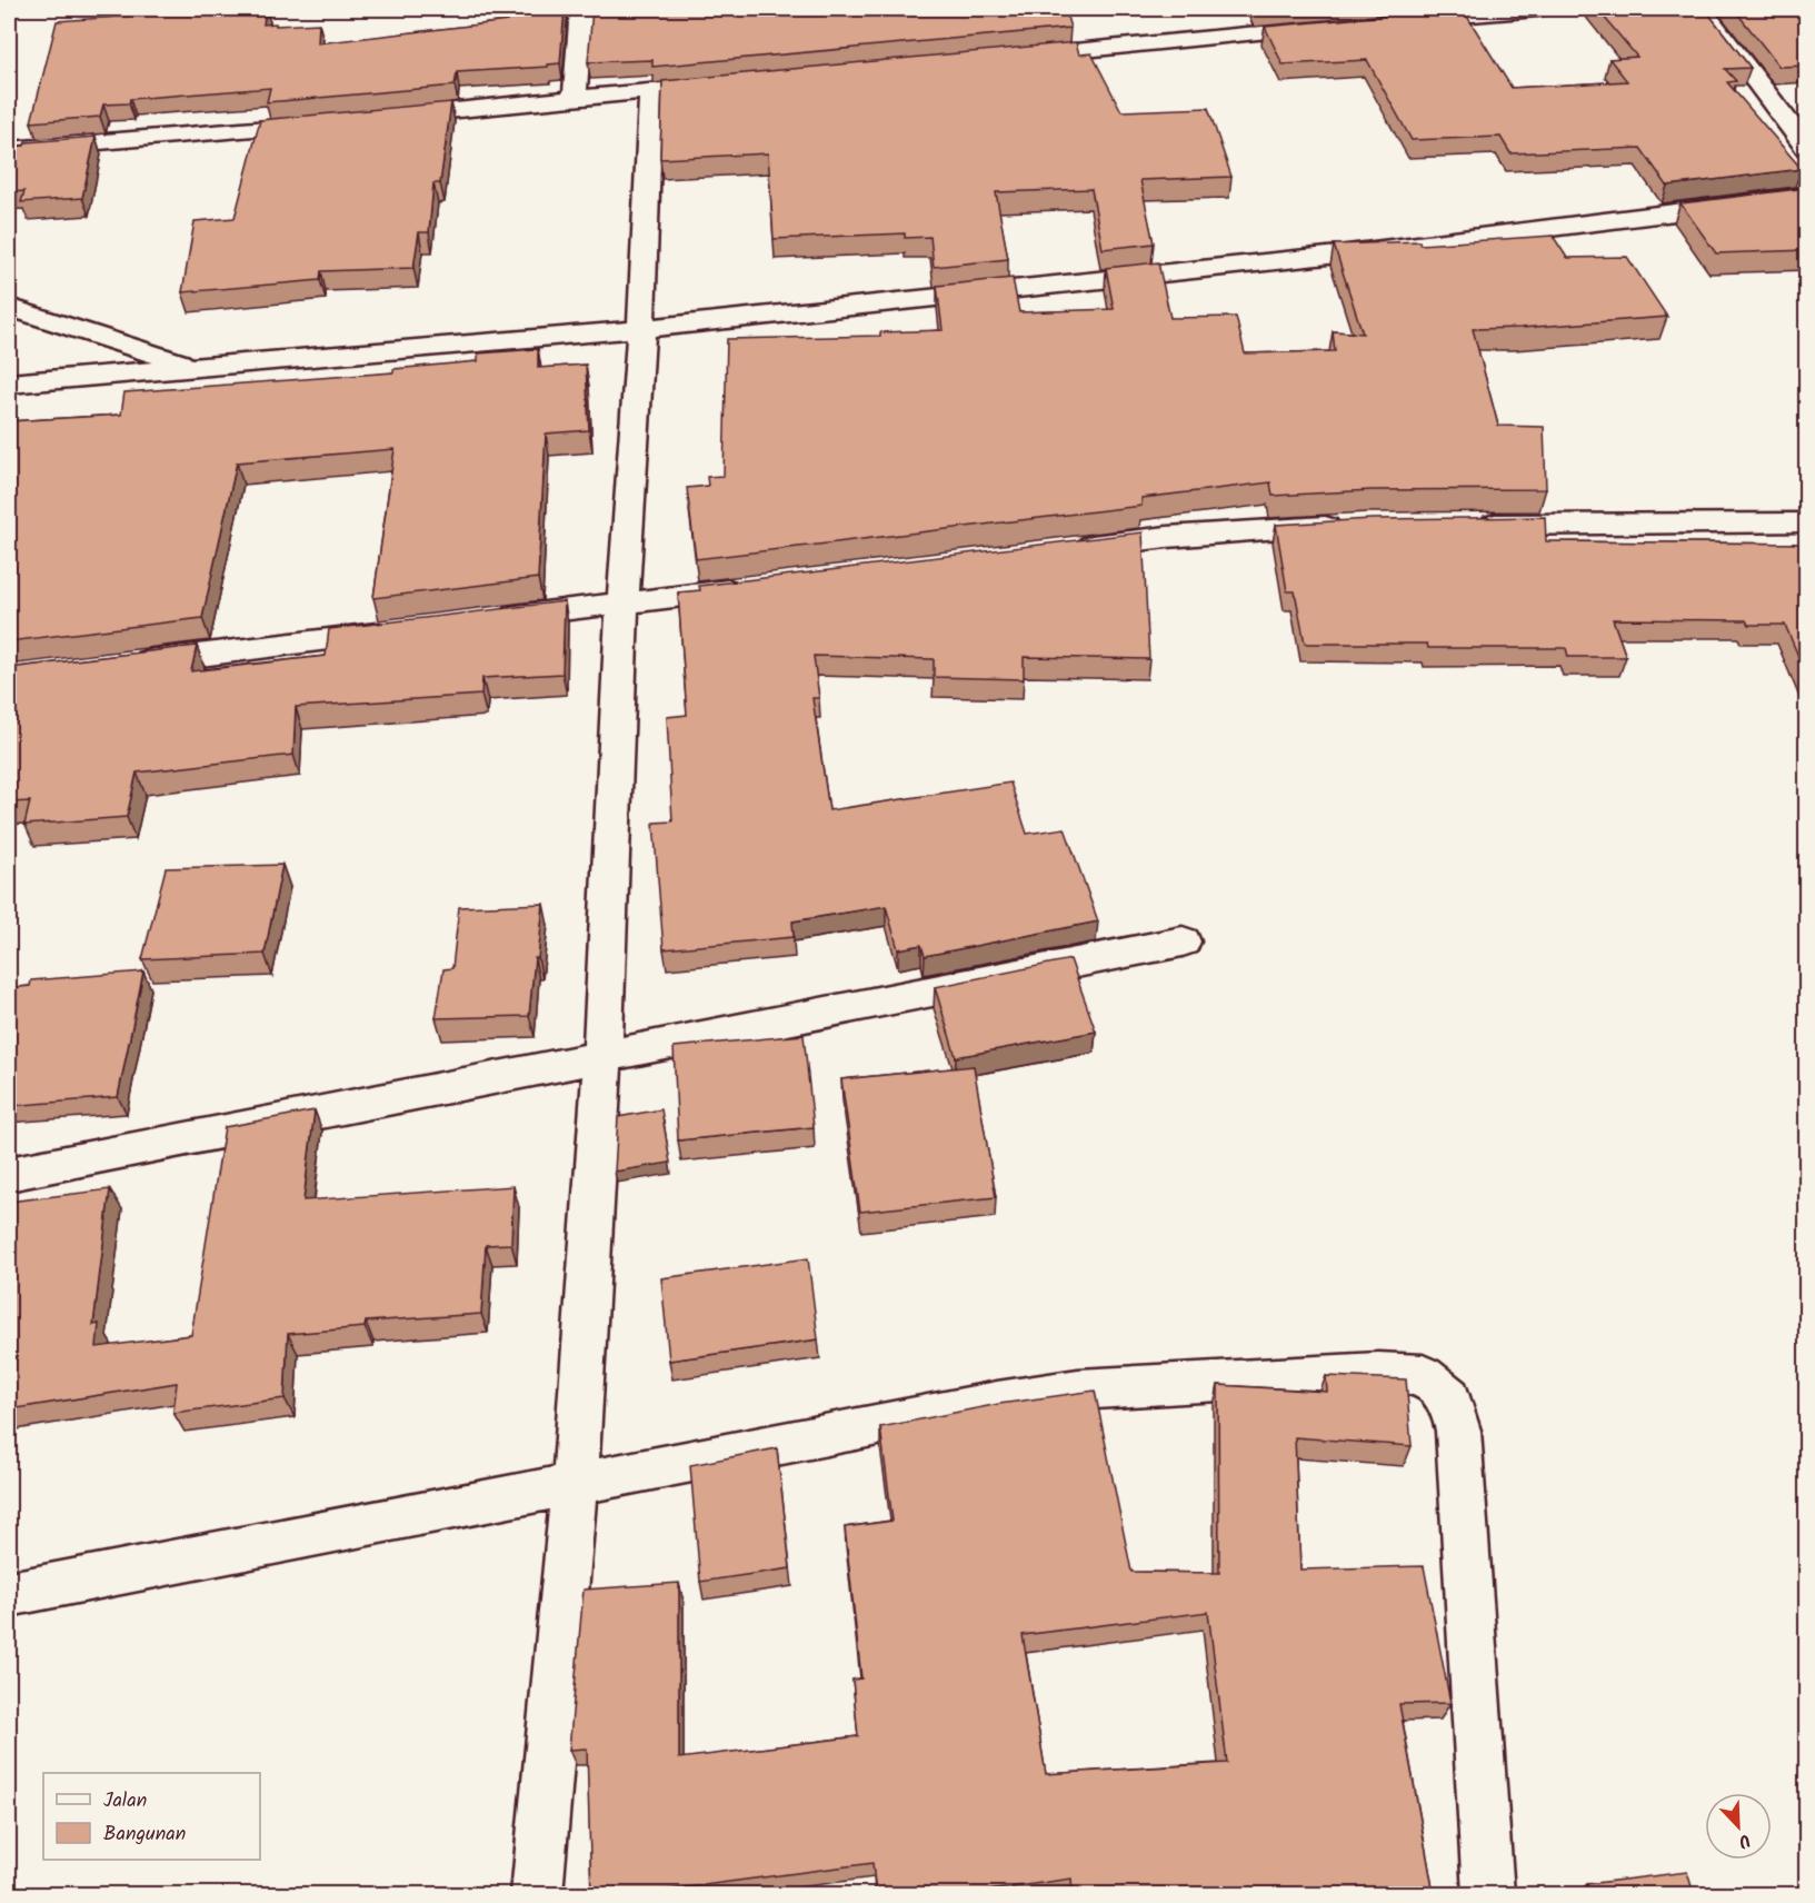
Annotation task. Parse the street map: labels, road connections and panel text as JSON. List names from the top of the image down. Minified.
{"legend":["Jalan","Bangunan"],"north":"bottom right"}
